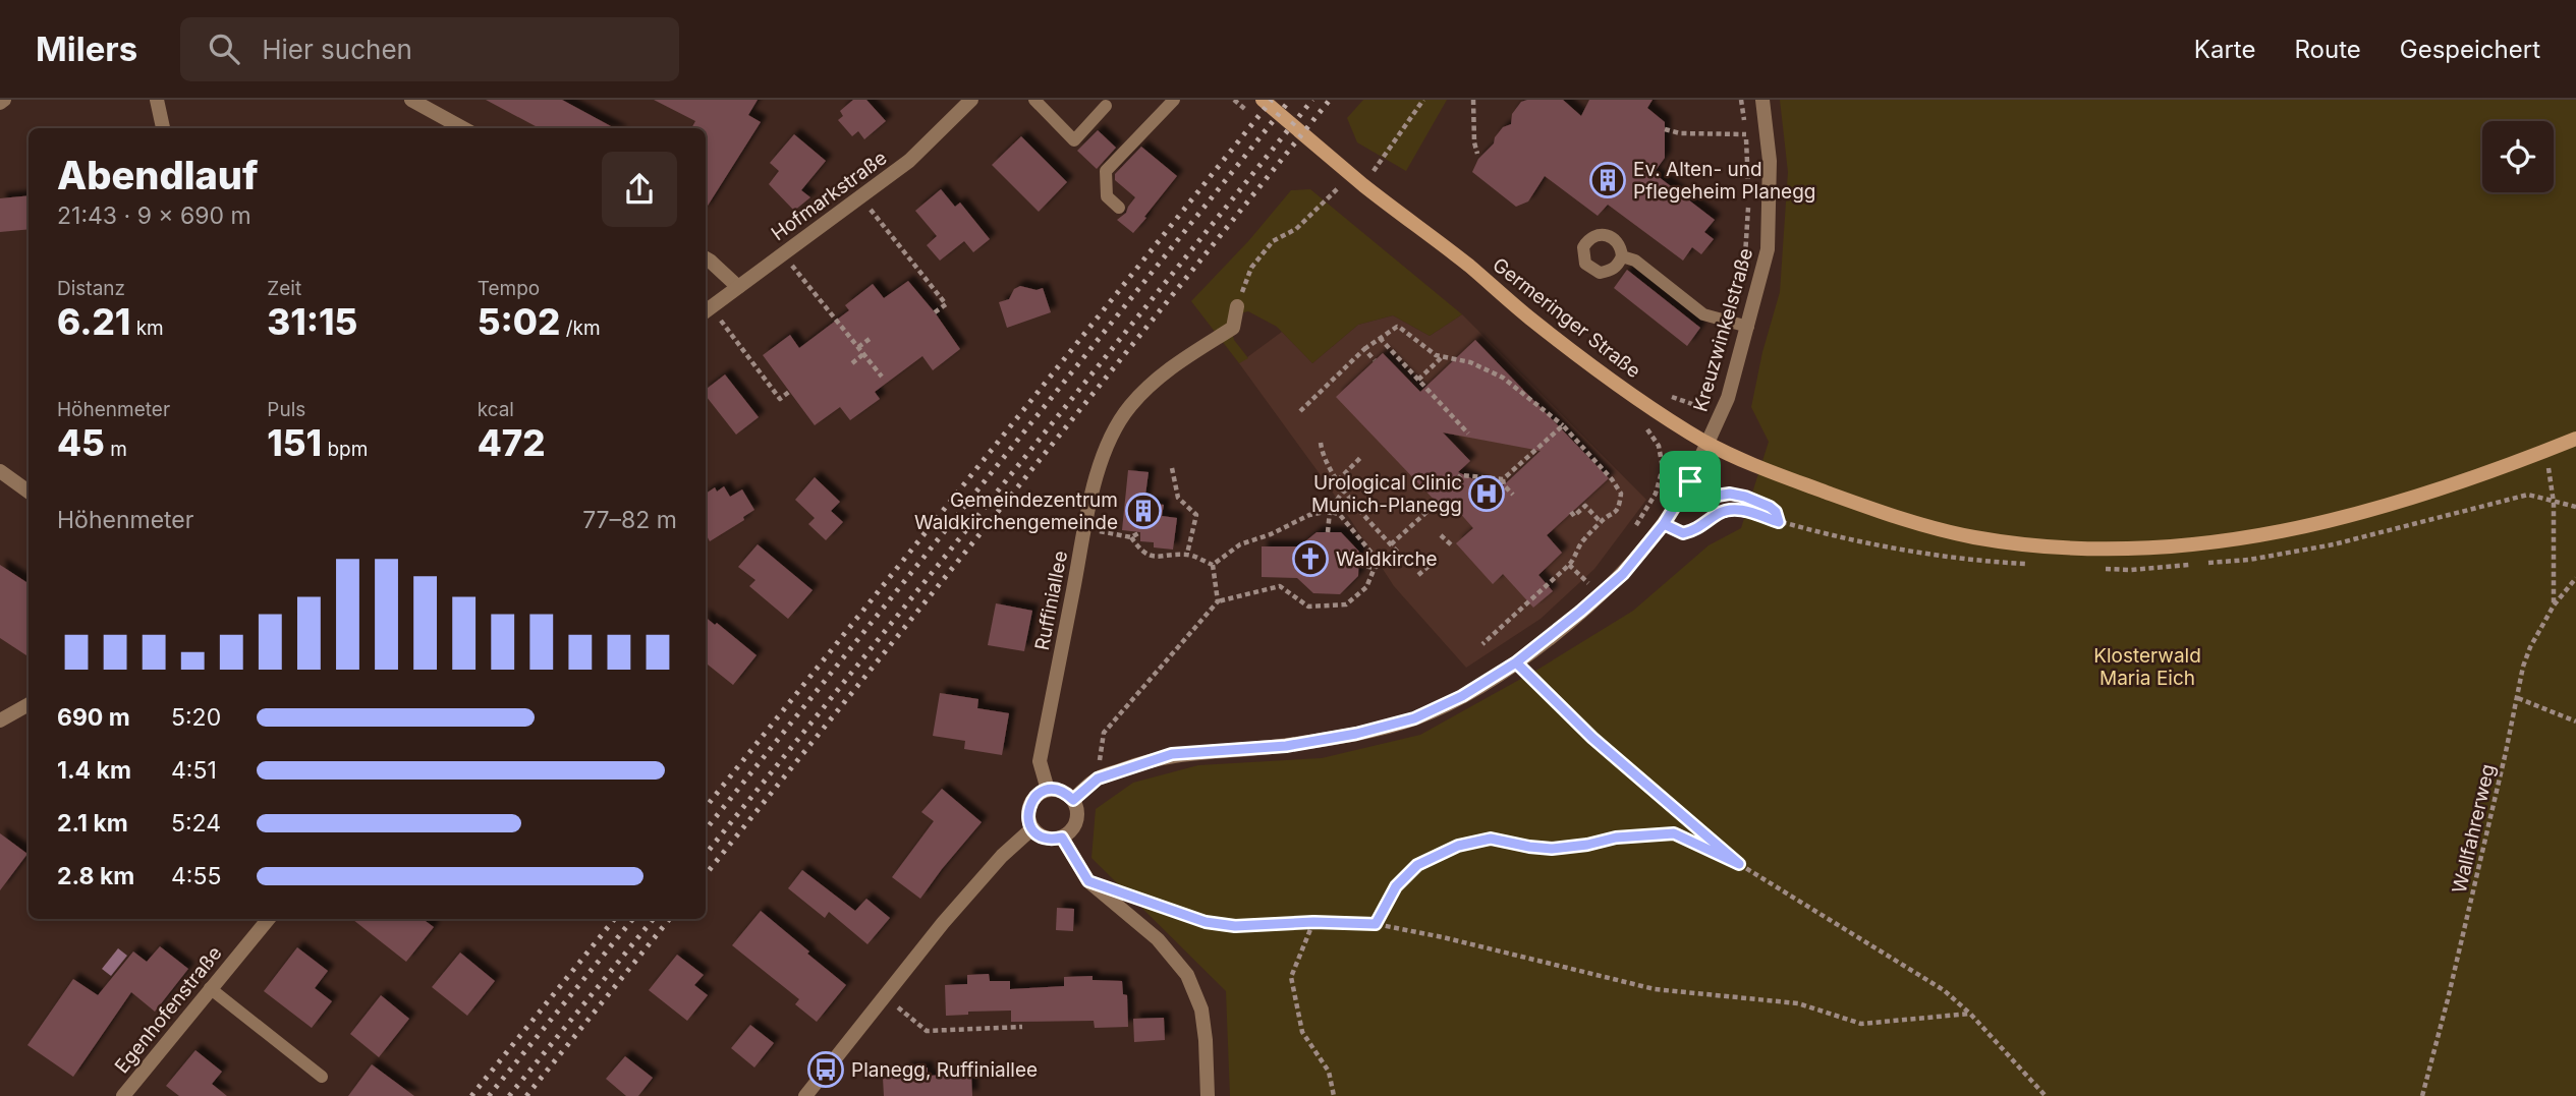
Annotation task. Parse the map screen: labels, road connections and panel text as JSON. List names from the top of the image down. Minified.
{"streets":{"main road":["Germeringer Straße"],"street":["Hofmarkstraße","Kreuzwinkelstraße","Ruffiniallee","Egenhofenstraße"],"path":["Wallfahrerweg"]},"crossings":[["Germeringer Straße","Kreuzwinkelstraße"],["Kreuzwinkelstraße","Ruffiniallee"]],"parks":["Klosterwald Maria Eich"],"places":{"building":["Ev. Alten- und Pflegeheim Planegg","Gemeindezentrum Waldkirchengemeinde"],"hospital":["Urological Clinic Munich-Planegg"],"church":["Waldkirche"],"bus stop":["Planegg, Ruffiniallee"]},"page":{"header":"Milers","search":"Hier suchen","nav":["Karte","Route","Gespeichert"],"heading":["Abendlauf","21:43 · 9 × 690 m"],"stats":[["Distanz","6.21 km"],["Zeit","31:15"],["Tempo","5:02 /km"],["Höhenmeter","45 m"],["Puls","151 bpm"],["kcal","472"]],"chart":["Höhenmeter","77–82 m"],"list":[{"name":"690 m","note":"5:20"},{"name":"1.4 km","note":"4:51"},{"name":"2.1 km","note":"5:24"},{"name":"2.8 km","note":"4:55"}]}}
